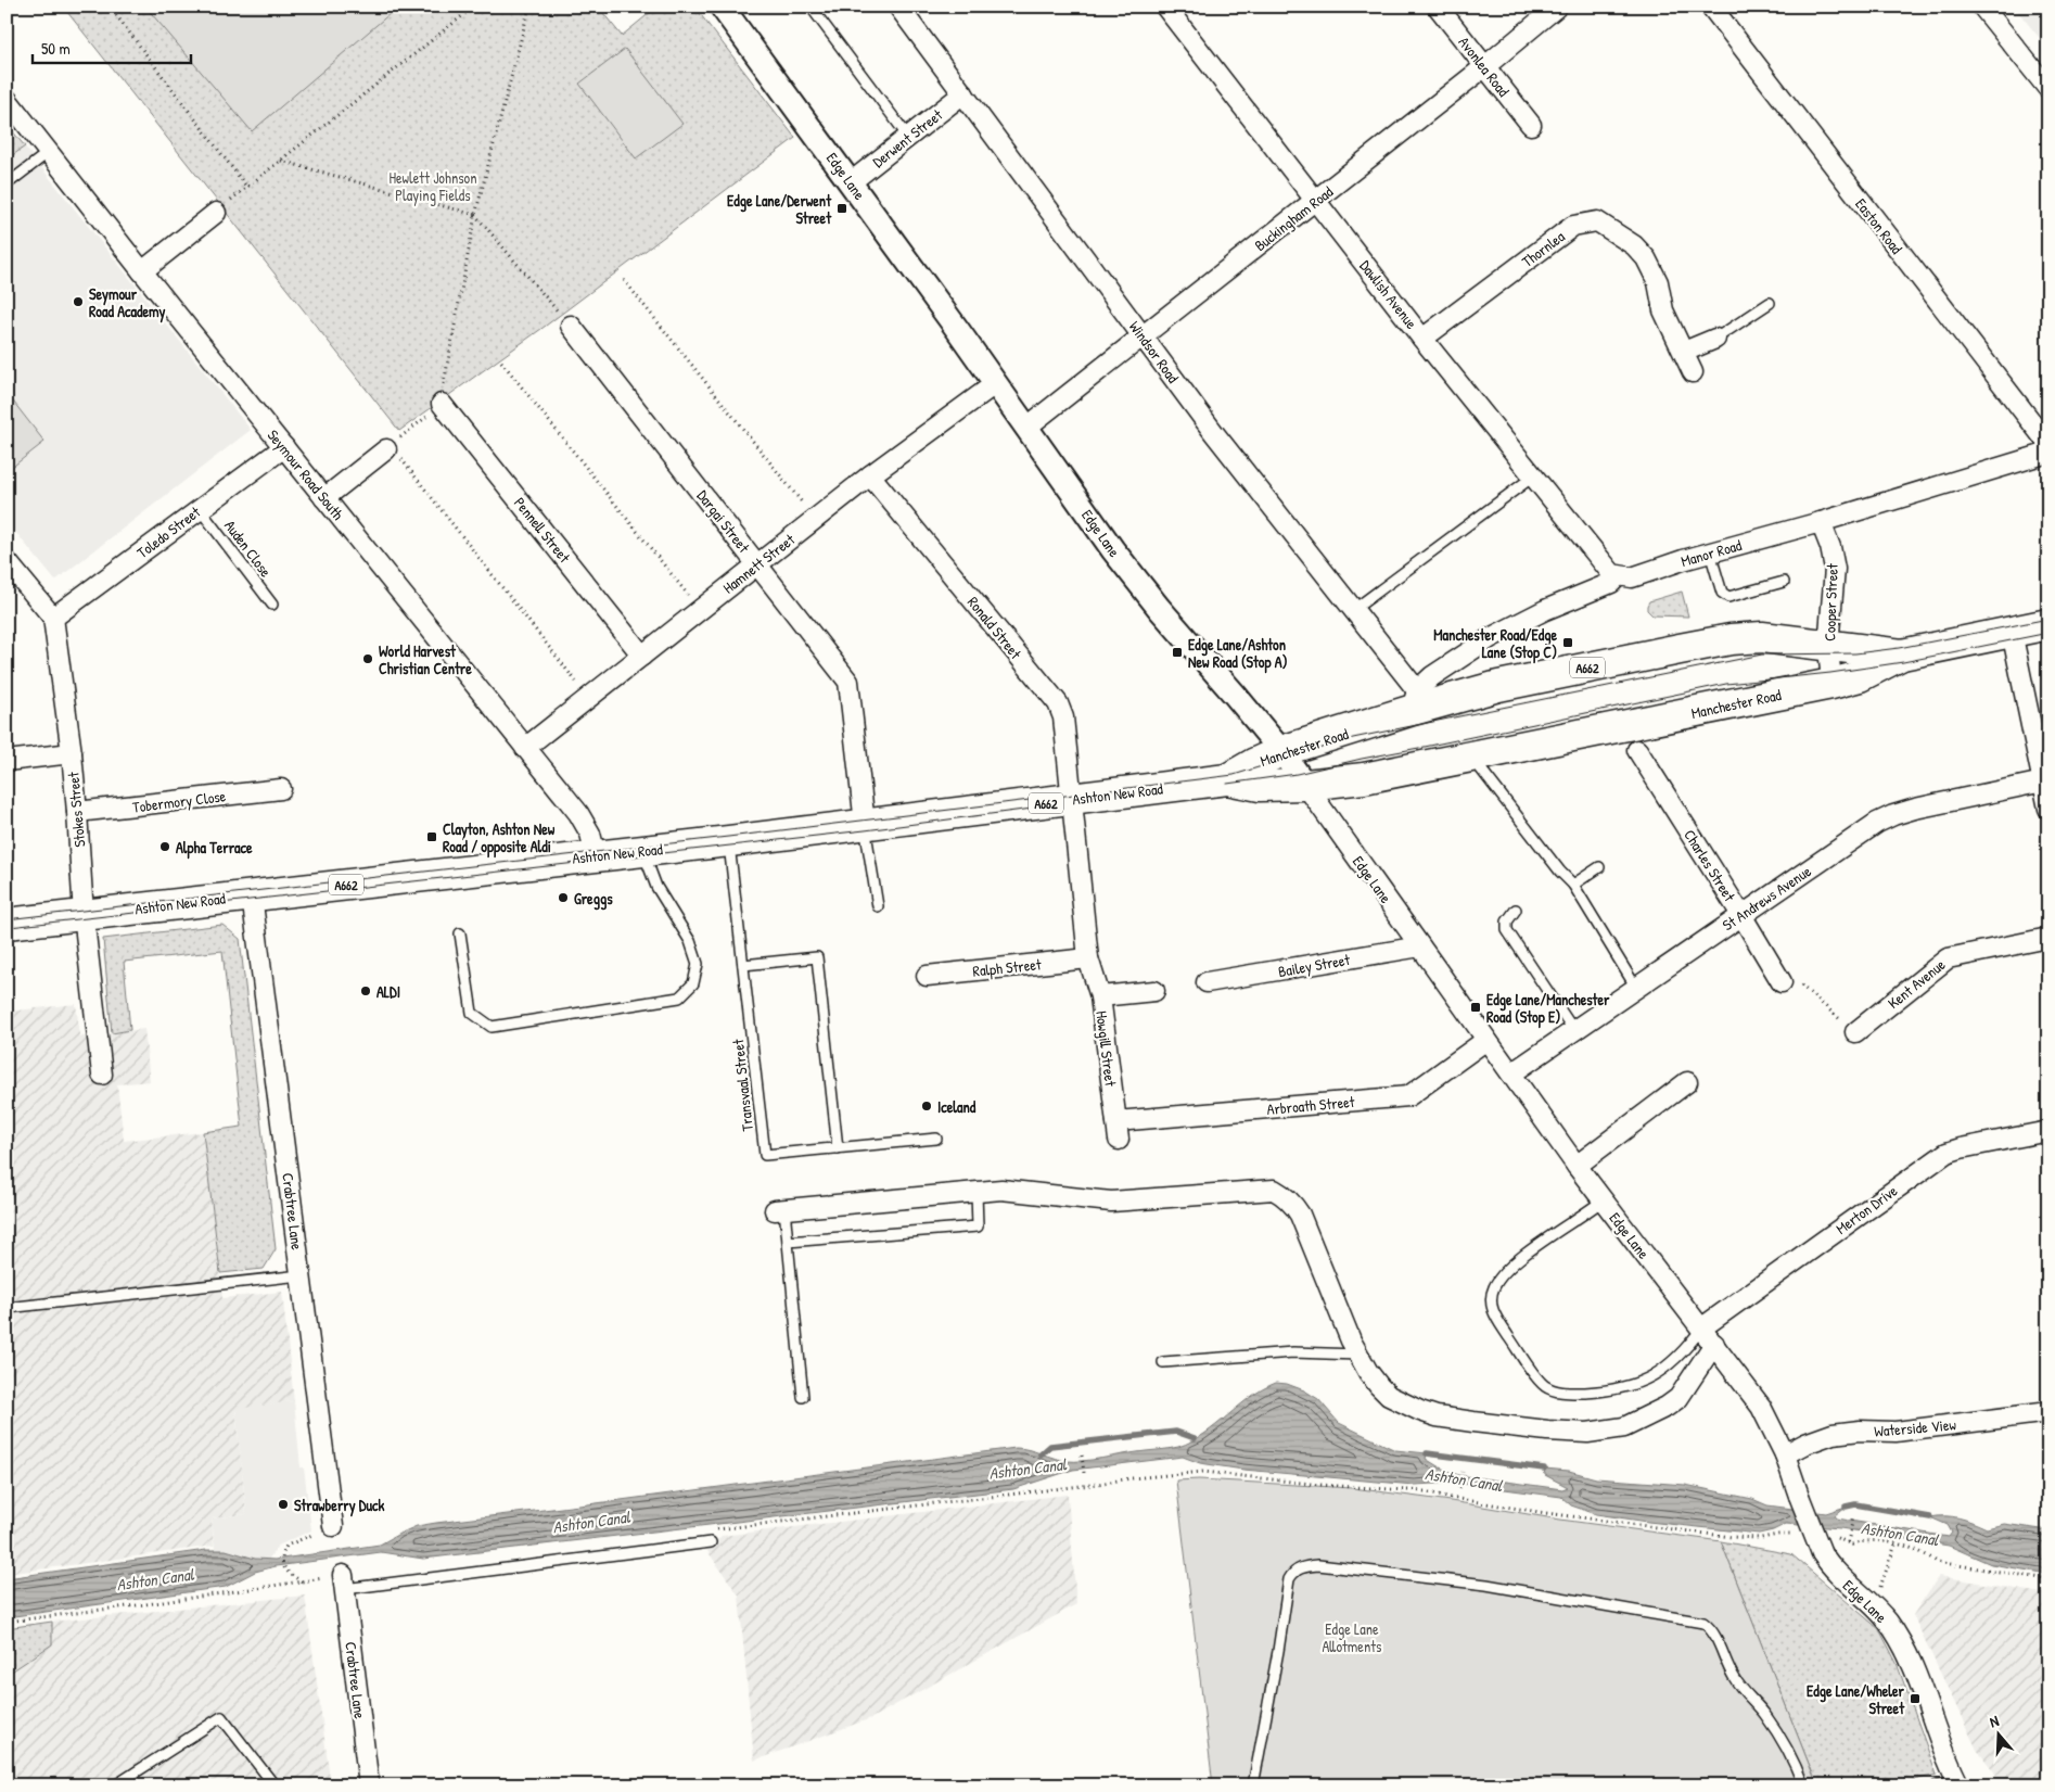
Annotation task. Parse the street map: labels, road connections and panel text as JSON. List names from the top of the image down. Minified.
{"streets":{"main road":["A662","Manchester Road","Ashton New Road"],"street":["Avonlea Road","Derwent Street","Edge Lane","Buckingham Road","Easton Road","Thornlea","Dawlish Avenue","Windsor Road","Seymour Road South","Dargai Street","Pennell Street","Toledo Street","Manor Road","Hamnett Street","Cooper Street","Ronald Street","Tobermory Close","Stokes Street","Charles Street","St Andrews Avenue","Bailey Street","Ralph Street","Kent Avenue","Howgill Street","Arbroath Street","Merton Drive","Crabtree Lane","Waterside View"],"lane":["Auden Close","Transvaal Street"]},"crossings":[["Avonlea Road","Buckingham Road"],["Derwent Street","Edge Lane"],["Derwent Street","Windsor Road"],["Edge Lane","Buckingham Road"],["Edge Lane","Hamnett Street"],["Edge Lane","Manchester Road"],["Edge Lane","St Andrews Avenue"],["Edge Lane","Bailey Street"],["Edge Lane","Arbroath Street"],["Edge Lane","Merton Drive"],["Edge Lane","Waterside View"],["Buckingham Road","Dawlish Avenue"],["Buckingham Road","Windsor Road"],["Thornlea","Dawlish Avenue"],["Dawlish Avenue","Manor Road"],["Windsor Road","Manor Road"],["Windsor Road","Manchester Road"],["Seymour Road South","Toledo Street"],["Seymour Road South","Hamnett Street"],["Seymour Road South","Ashton New Road"],["Dargai Street","Hamnett Street"],["Dargai Street","Ashton New Road"],["Pennell Street","Hamnett Street"],["Toledo Street","Auden Close"],["Toledo Street","Stokes Street"],["Manor Road","Cooper Street"],["Manor Road","Manchester Road"],["Hamnett Street","Ronald Street"],["Cooper Street","Manchester Road"],["Ronald Street","Ashton New Road"],["Ronald Street","Ralph Street"],["Ronald Street","Howgill Street"],["Manchester Road","Ashton New Road"],["Ashton New Road","Stokes Street"],["Ashton New Road","Transvaal Street"],["Ashton New Road","Crabtree Lane"],["Tobermory Close","Stokes Street"],["Charles Street","St Andrews Avenue"],["Ralph Street","Howgill Street"],["Howgill Street","Arbroath Street"]],"water":["Ashton Canal"],"parks":["Hewlett Johnson Playing Fields","Edge Lane Allotments"],"places":{"transit":["Edge Lane/Derwent Street","Manchester Road/Edge Lane (Stop C)","Edge Lane/Ashton New Road (Stop A)","Clayton, Ashton New Road / opposite Aldi","Edge Lane/Manchester Road (Stop E)","Edge Lane/Wheler Street"],"other":["Seymour Road Academy","World Harvest Christian Centre","Alpha Terrace","Greggs","ALDI","Iceland","Strawberry Duck"]},"scale_bar":"50 m","north":"top"}
